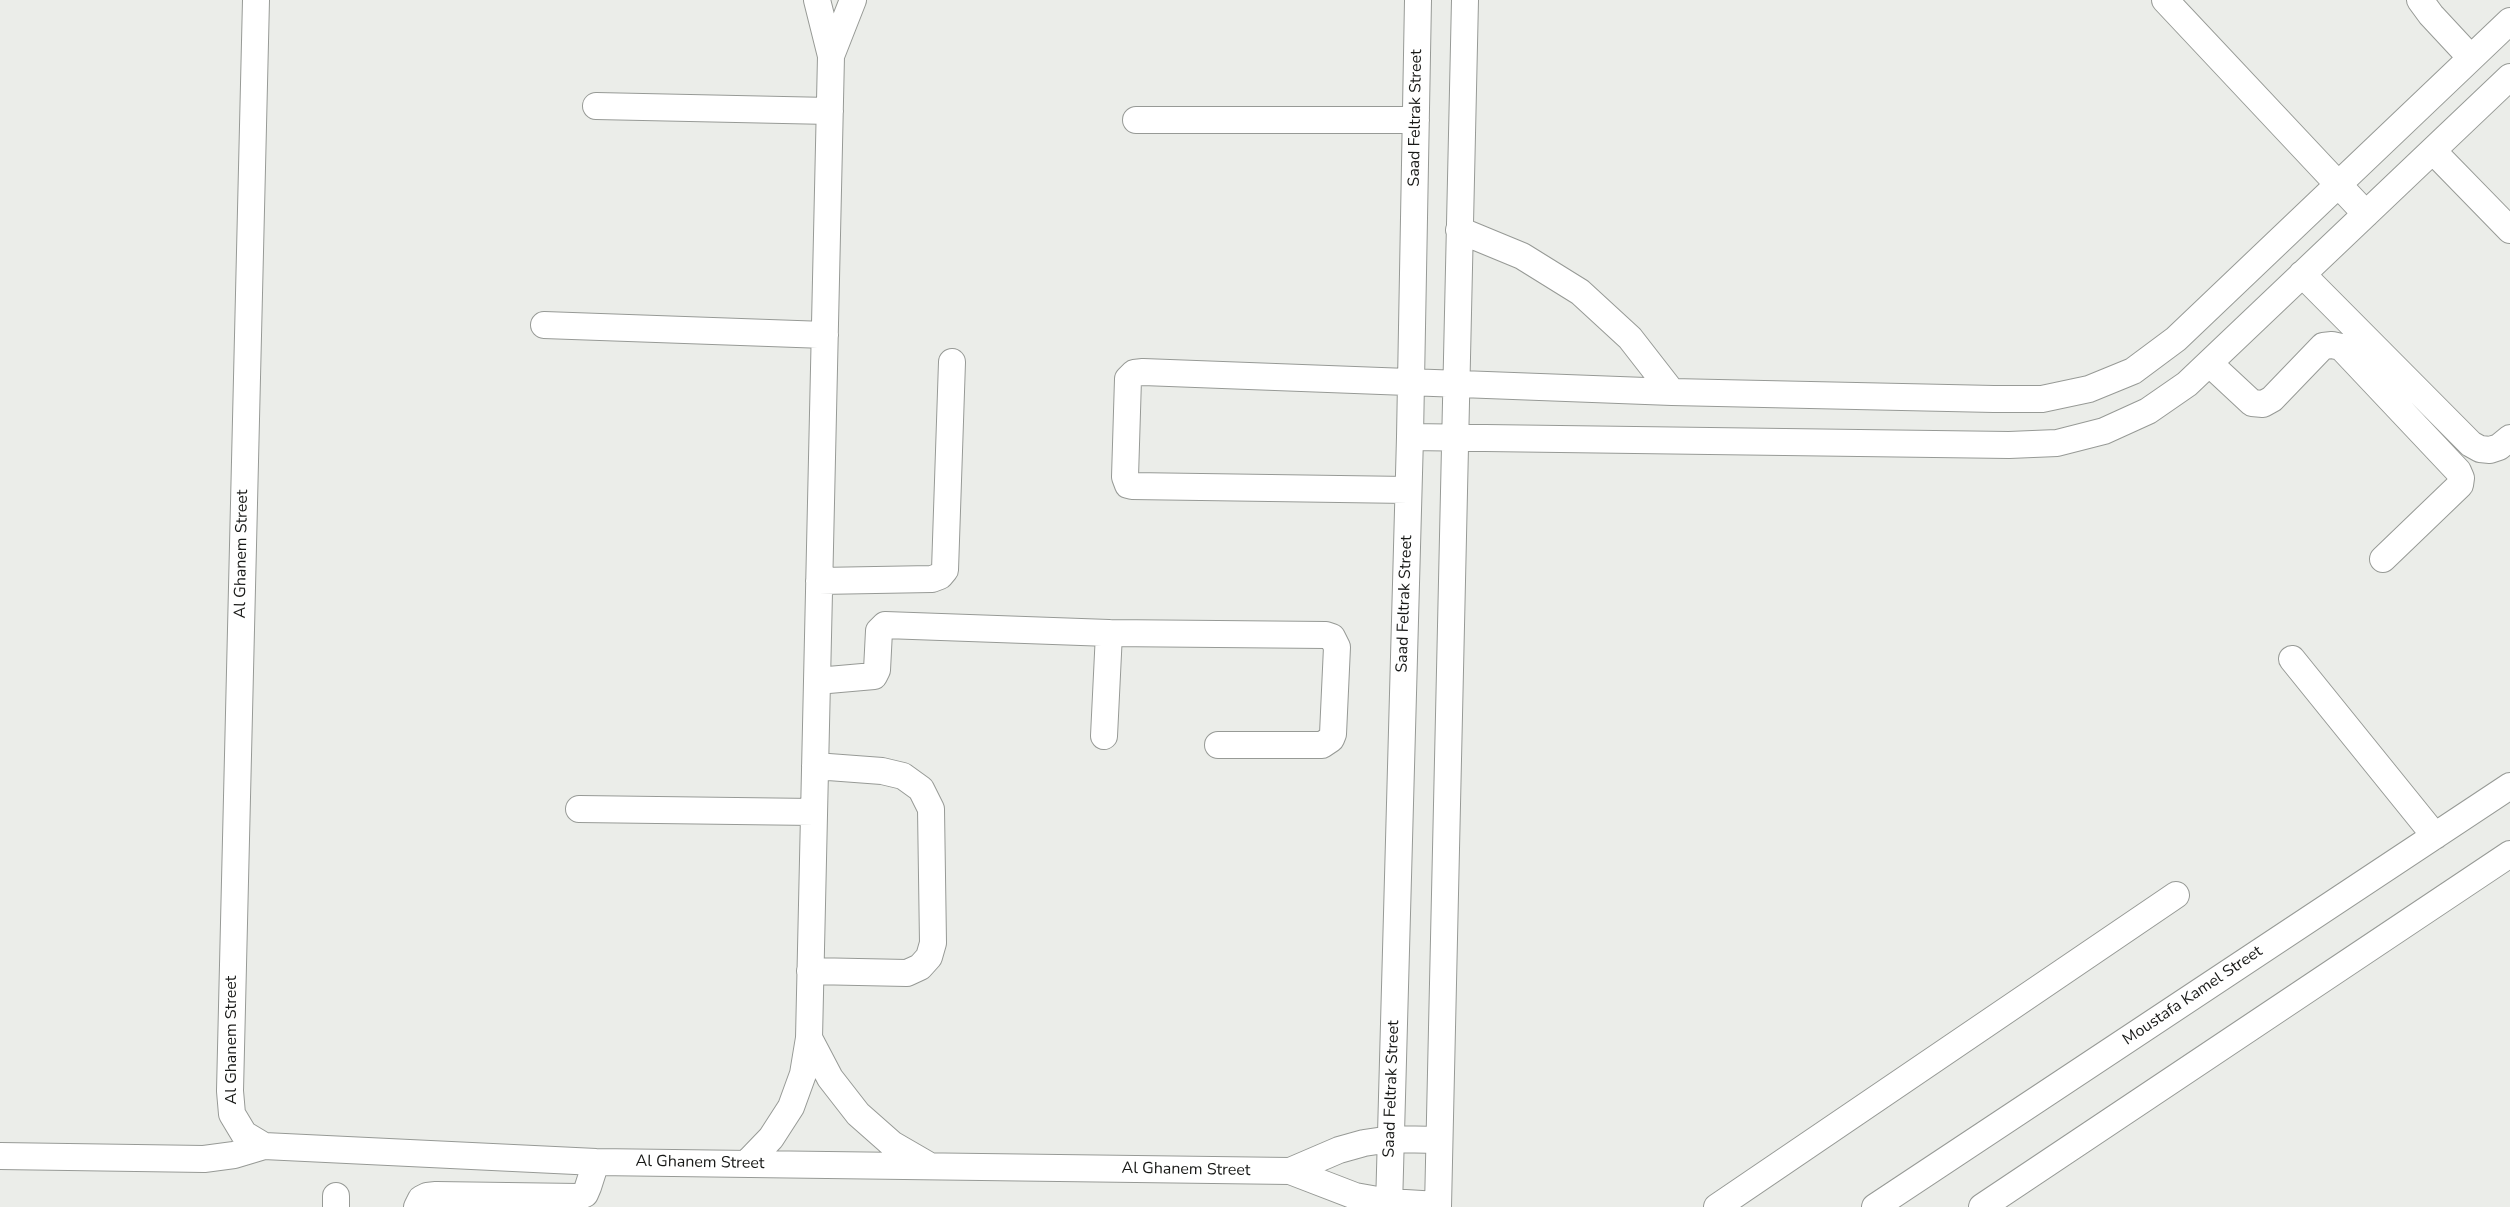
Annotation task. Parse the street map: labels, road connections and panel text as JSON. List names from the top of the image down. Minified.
{"streets":{"street":["Saad Feltrak Street","Al Ghanem Street","Moustafa Kamel Street"]},"crossings":[["Saad Feltrak Street","Al Ghanem Street"]]}
